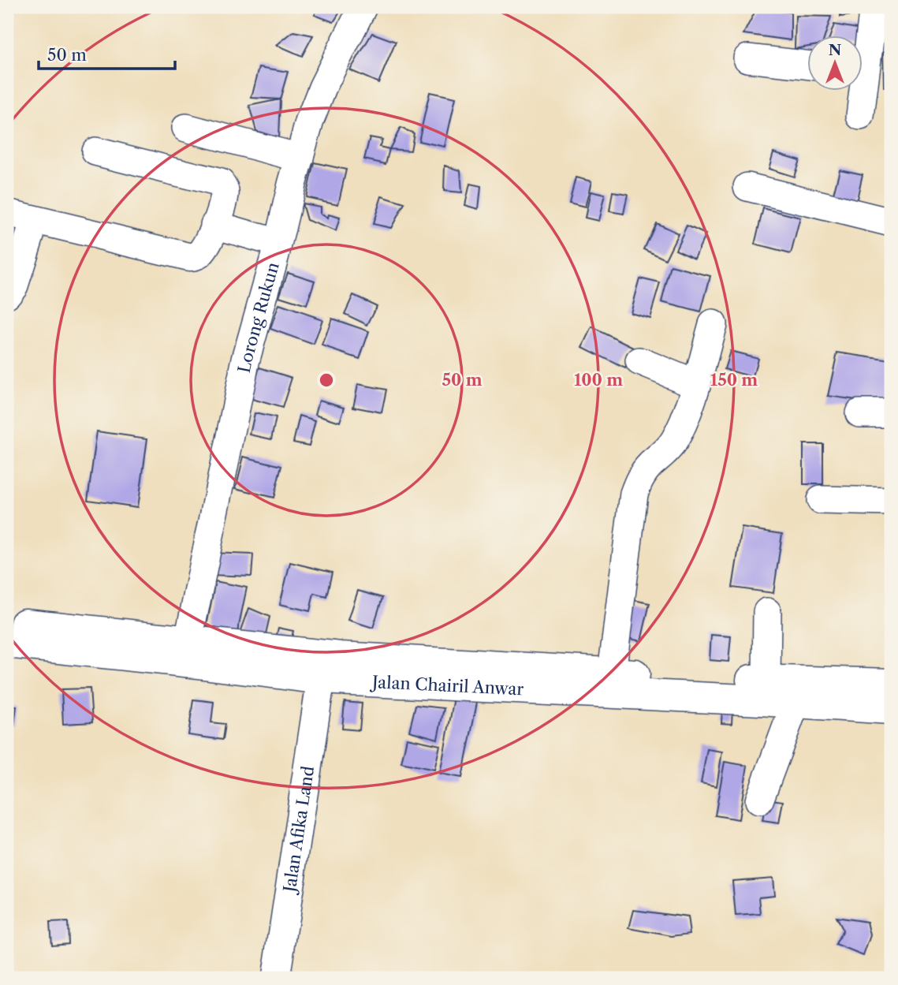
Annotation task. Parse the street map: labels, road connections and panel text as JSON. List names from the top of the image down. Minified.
{"streets":{"main road":["Jalan Chairil Anwar"],"street":["Lorong Rukun","Jalan Afika Land"]},"crossings":[["Lorong Rukun","Jalan Chairil Anwar"],["Jalan Chairil Anwar","Jalan Afika Land"]],"scale_bar":"50 m","north":"top","rings":["50 m","100 m","150 m"]}
